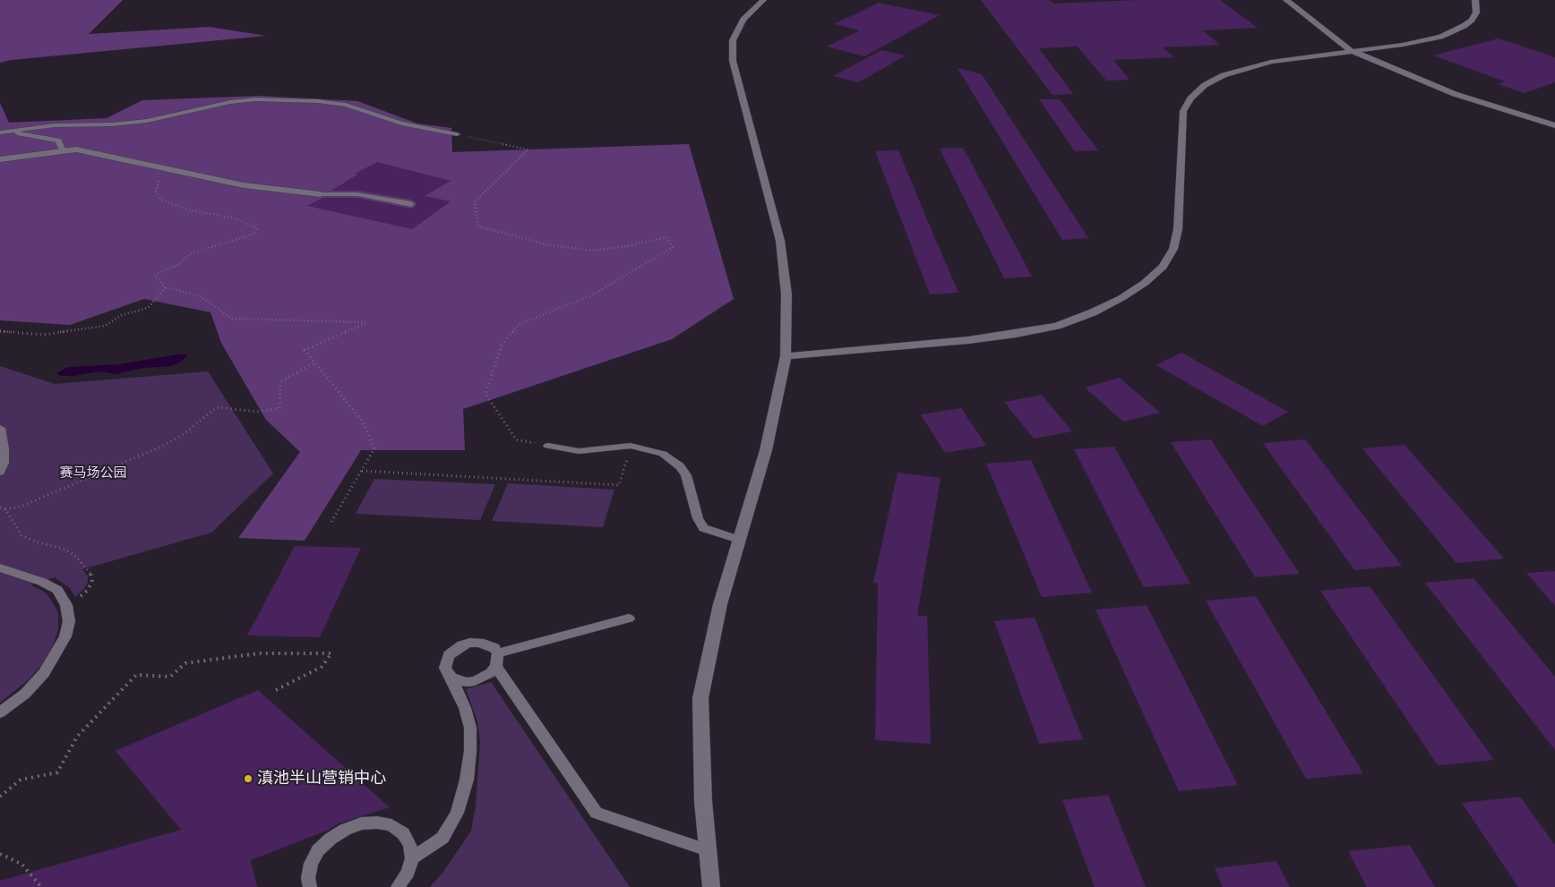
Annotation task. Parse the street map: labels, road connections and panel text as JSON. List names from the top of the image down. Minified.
{"parks":["赛马场公园"],"places":["滇池半山营销中心"]}
